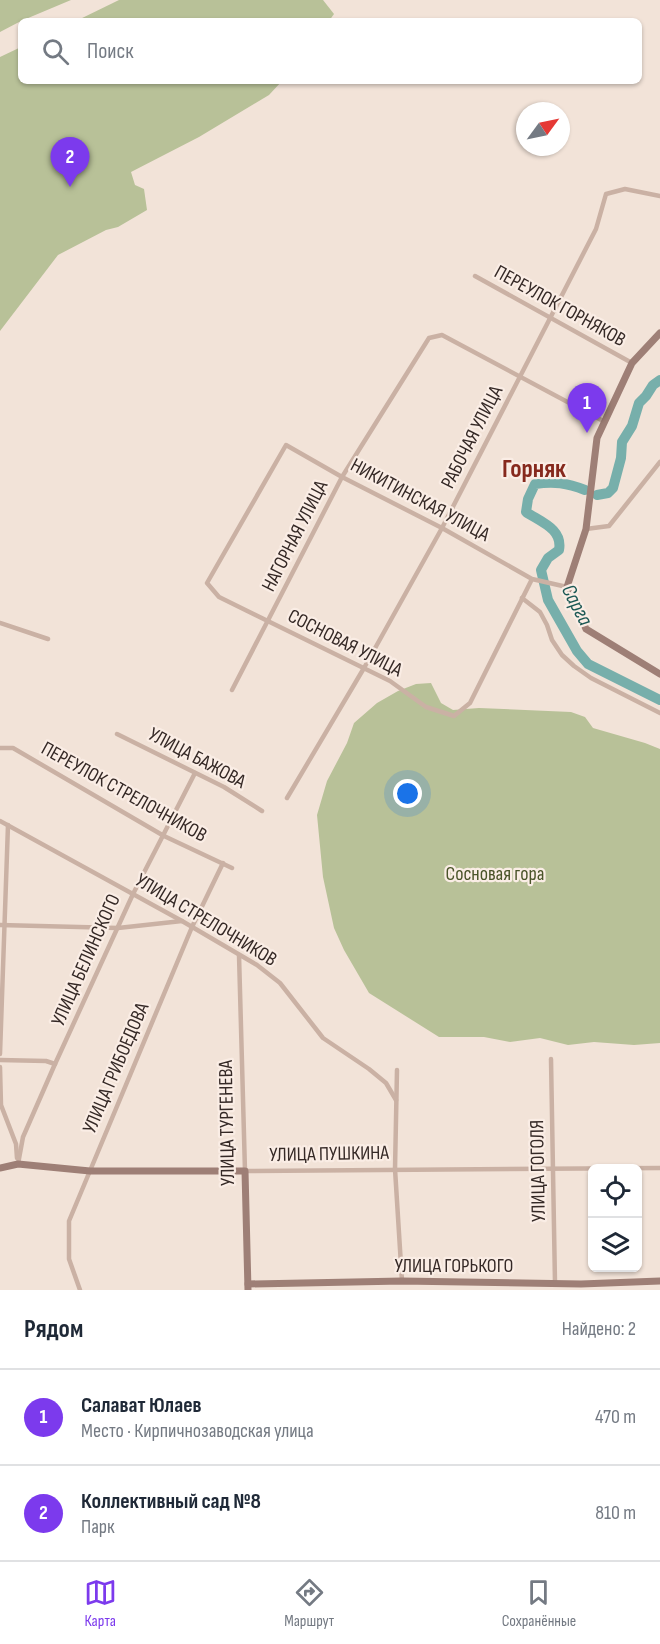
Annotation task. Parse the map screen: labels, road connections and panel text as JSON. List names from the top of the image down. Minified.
{"streets":{"street":["ПЕРЕУЛОК ГОРНЯКОВ","РАБОЧАЯ УЛИЦА","НИКИТИНСКАЯ УЛИЦА","НАГОРНАЯ УЛИЦА","СОСНОВАЯ УЛИЦА","УЛИЦА БАЖОВА","ПЕРЕУЛОК СТРЕЛОЧНИКОВ","УЛИЦА СТРЕЛОЧНИКОВ","УЛИЦА БЕЛИНСКОГО","УЛИЦА ГРИБОЕДОВА","УЛИЦА ТУРГЕНЕВА","УЛИЦА ПУШКИНА","УЛИЦА ГОГОЛЯ","УЛИЦА ГОРЬКОГО"]},"crossings":[["ПЕРЕУЛОК ГОРНЯКОВ","РАБОЧАЯ УЛИЦА"],["РАБОЧАЯ УЛИЦА","НИКИТИНСКАЯ УЛИЦА"],["РАБОЧАЯ УЛИЦА","НАГОРНАЯ УЛИЦА"],["РАБОЧАЯ УЛИЦА","СОСНОВАЯ УЛИЦА"],["НИКИТИНСКАЯ УЛИЦА","НАГОРНАЯ УЛИЦА"],["НИКИТИНСКАЯ УЛИЦА","СОСНОВАЯ УЛИЦА"],["НАГОРНАЯ УЛИЦА","СОСНОВАЯ УЛИЦА"],["УЛИЦА БАЖОВА","УЛИЦА БЕЛИНСКОГО"],["ПЕРЕУЛОК СТРЕЛОЧНИКОВ","УЛИЦА БЕЛИНСКОГО"],["ПЕРЕУЛОК СТРЕЛОЧНИКОВ","УЛИЦА ГРИБОЕДОВА"],["УЛИЦА СТРЕЛОЧНИКОВ","УЛИЦА БЕЛИНСКОГО"],["УЛИЦА СТРЕЛОЧНИКОВ","УЛИЦА ГРИБОЕДОВА"],["УЛИЦА СТРЕЛОЧНИКОВ","УЛИЦА ТУРГЕНЕВА"],["УЛИЦА БЕЛИНСКОГО","УЛИЦА ПУШКИНА"],["УЛИЦА ГРИБОЕДОВА","УЛИЦА ПУШКИНА"],["УЛИЦА ТУРГЕНЕВА","УЛИЦА ПУШКИНА"],["УЛИЦА ТУРГЕНЕВА","УЛИЦА ГОРЬКОГО"],["УЛИЦА ПУШКИНА","УЛИЦА ГОГОЛЯ"],["УЛИЦА ГОГОЛЯ","УЛИЦА ГОРЬКОГО"]],"districts":["Горняк"],"water":["Сарга"],"parks":["Сосновая гора"],"north":"top right","page":{"search":"Поиск","pins":["2","1"],"heading":["Рядом","Найдено: 2"],"list":[{"mark":"1","name":"Салават Юлаев","note":"Место · Кирпичнозаводская улица","value":"470 m"},{"mark":"2","name":"Коллективный сад №8","note":"Парк","value":"810 m"}],"nav":["Карта","Маршрут","Сохранённые"]}}
